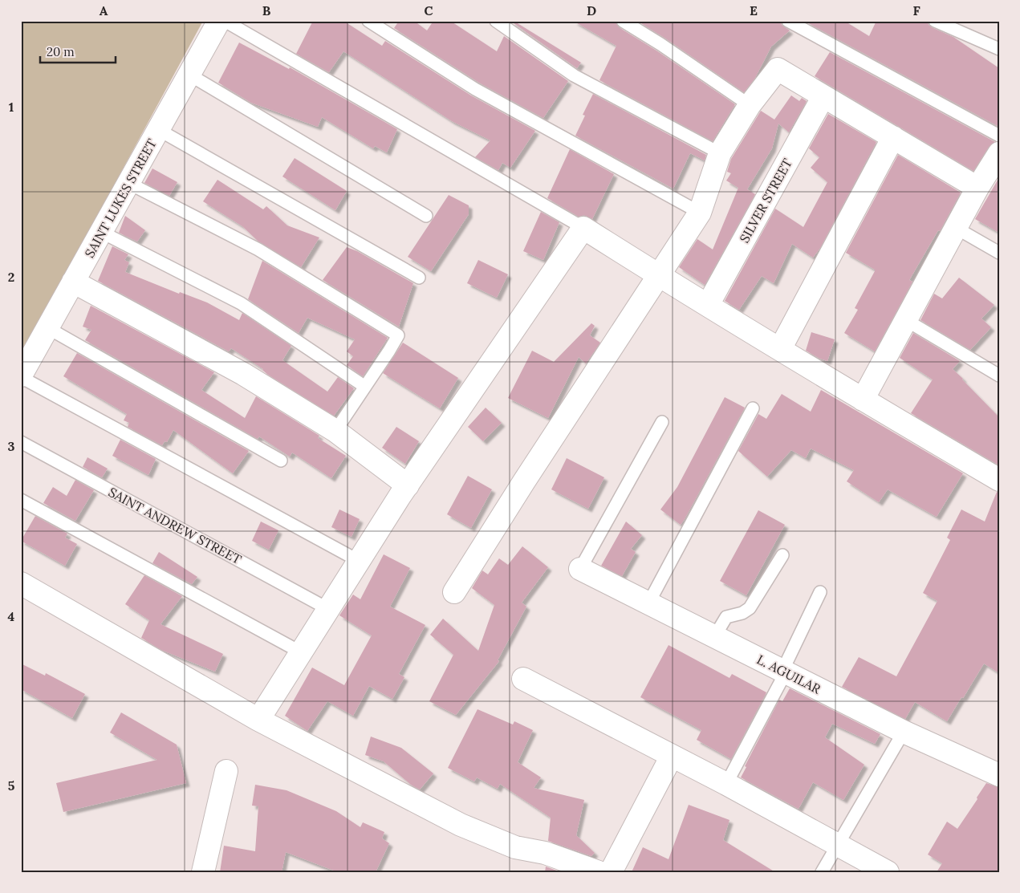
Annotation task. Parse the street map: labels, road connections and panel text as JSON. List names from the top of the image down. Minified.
{"streets":{"street":["SAINT LUKES STREET","SILVER STREET","L. AGUILAR"],"lane":["SAINT ANDREW STREET"]},"scale_bar":"20 m","grid":{"columns":["A","B","C","D","E","F"],"rows":["1","2","3","4","5"]}}
